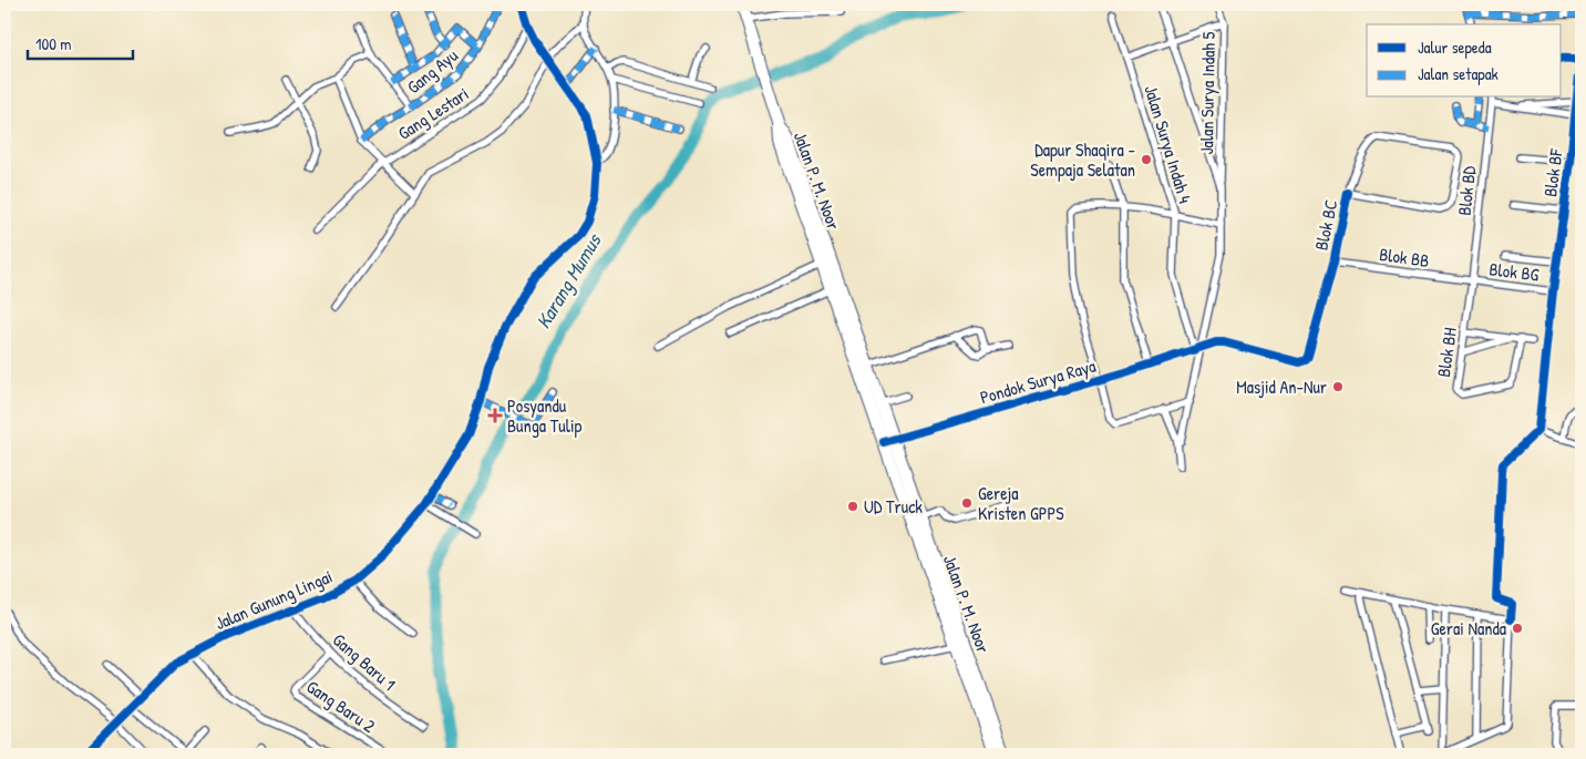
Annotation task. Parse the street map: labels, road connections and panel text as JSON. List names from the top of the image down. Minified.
{"streets":{"highway":["Jalan P. M. Noor"],"street":["Gang Ayu","Jalan Surya Indah 5","Gang Lestari","Jalan Surya Indah 4","Blok BF","Blok BD","Blok BC","Blok BB","Blok BG","Blok BH","Pondok Surya Raya","Jalan Gunung Lingai","Gang Baru 1","Gang Baru 2"]},"crossings":[["Jalan Surya Indah 5","Jalan Surya Indah 4"],["Jalan Surya Indah 5","Blok BC"],["Jalan Surya Indah 5","Pondok Surya Raya"],["Gang Lestari","Jalan Gunung Lingai"],["Jalan Surya Indah 4","Blok BC"],["Jalan Surya Indah 4","Pondok Surya Raya"],["Blok BF","Blok BG"],["Jalan P. M. Noor","Pondok Surya Raya"],["Blok BD","Blok BB"],["Blok BD","Blok BG"],["Blok BD","Blok BH"],["Blok BC","Blok BB"],["Blok BC","Pondok Surya Raya"],["Blok BB","Blok BG"],["Blok BB","Blok BH"],["Blok BG","Blok BH"],["Jalan Gunung Lingai","Gang Baru 1"],["Gang Baru 1","Gang Baru 2"]],"water":["Karang Mumus"],"places":{"other":["Dapur Shaqira - Sempaja Selatan","Masjid An-Nur","Gereja Kristen GPPS","UD Truck","Gerai Nanda"],"health":["Posyandu Bunga Tulip"]},"legend":["Jalur sepeda","Jalan setapak"],"scale_bar":"100 m"}
